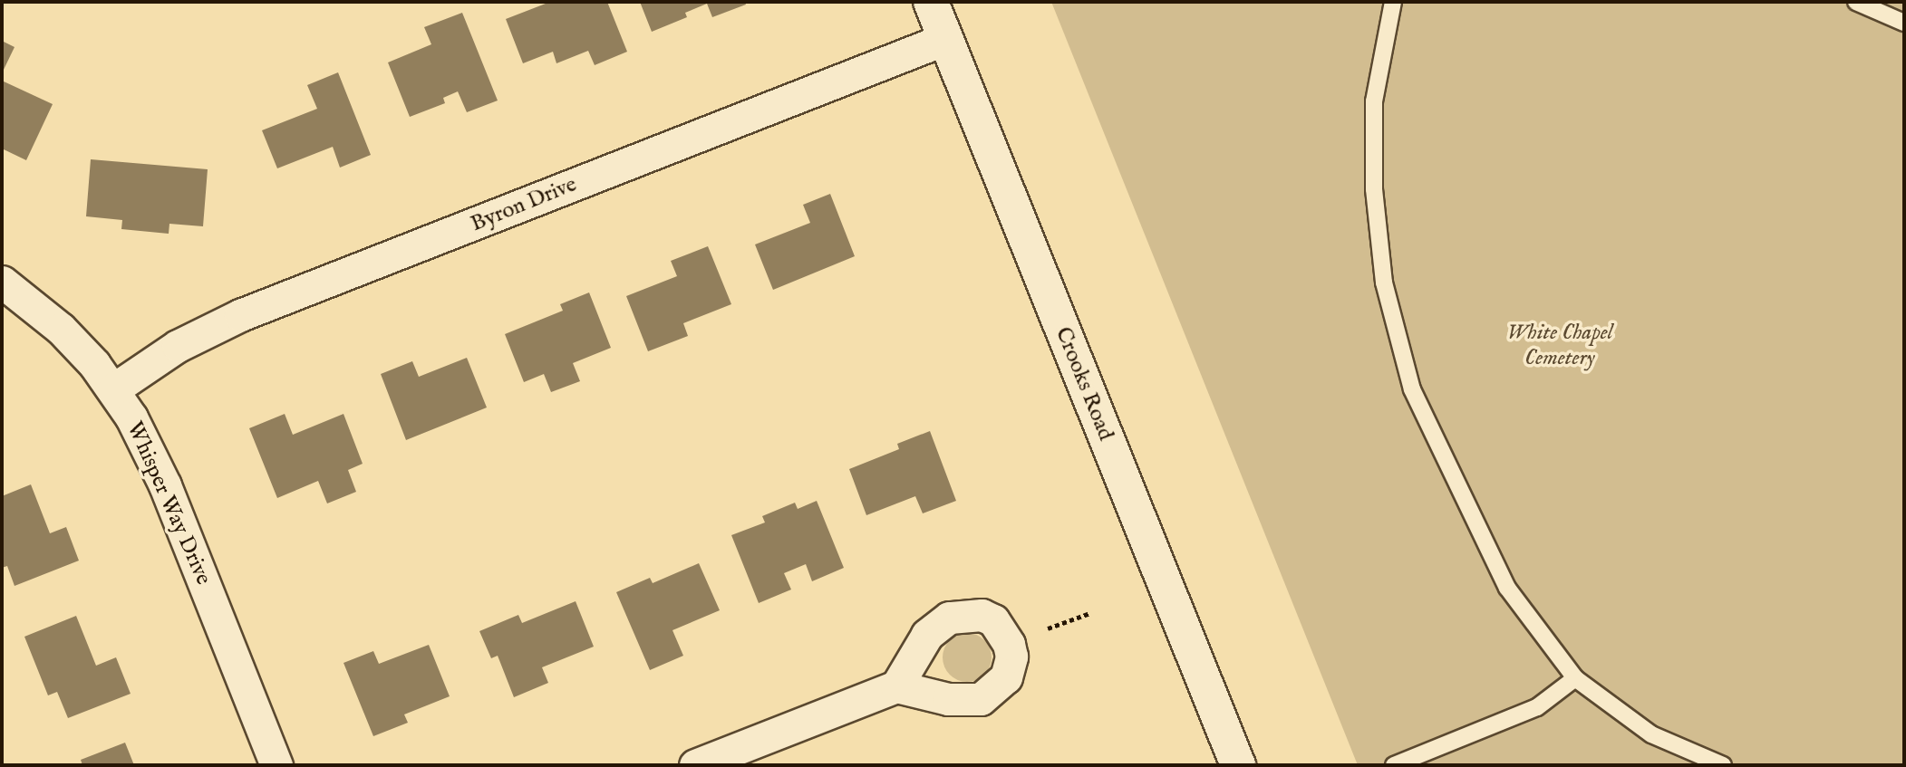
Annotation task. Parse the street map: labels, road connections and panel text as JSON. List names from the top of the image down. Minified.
{"streets":{"main road":["Crooks Road"],"street":["Byron Drive","Whisper Way Drive"]},"crossings":[["Byron Drive","Crooks Road"],["Byron Drive","Whisper Way Drive"]],"parks":["White Chapel Cemetery"]}
